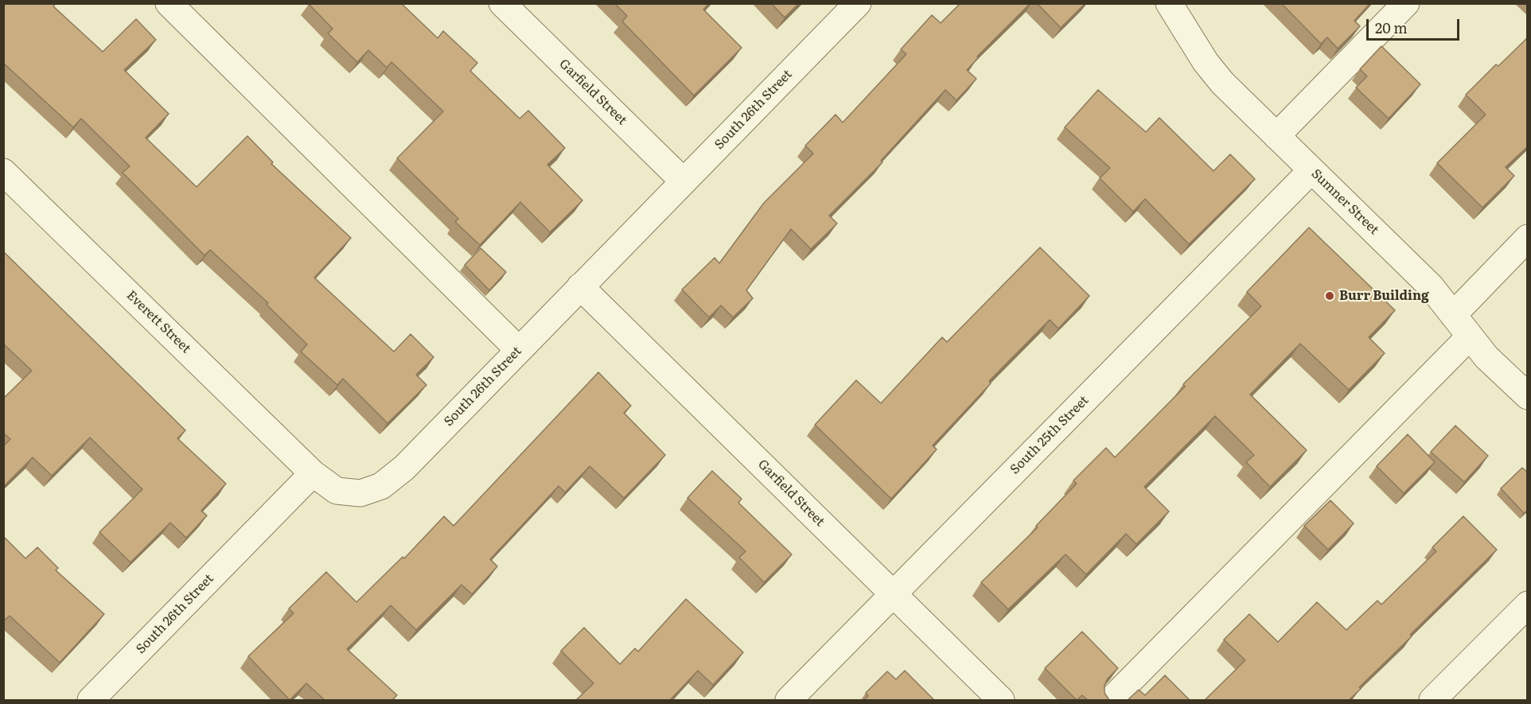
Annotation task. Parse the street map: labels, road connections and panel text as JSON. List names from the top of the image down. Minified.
{"streets":{"street":["Garfield Street","South 26th Street","Sumner Street","Everett Street","South 25th Street"]},"crossings":[["Garfield Street","South 26th Street"],["Garfield Street","South 25th Street"],["South 26th Street","Everett Street"],["Sumner Street","South 25th Street"]],"places":["Burr Building"],"scale_bar":"20 m"}
